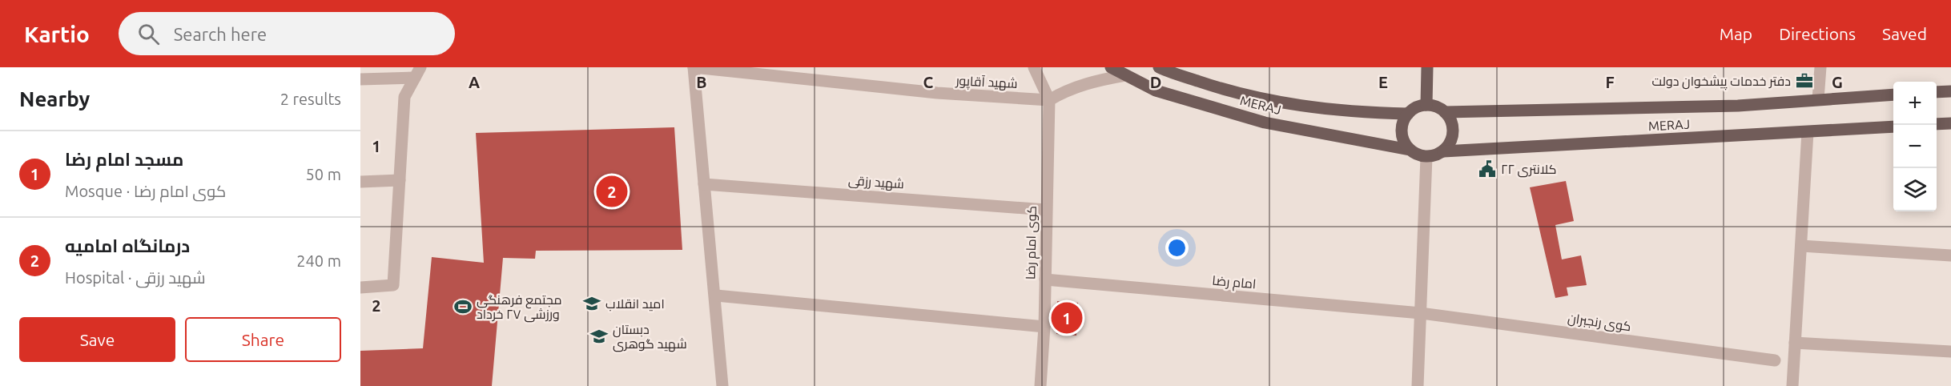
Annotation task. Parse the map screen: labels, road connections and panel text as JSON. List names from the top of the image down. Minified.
{"streets":{"main road":["MERAJ"],"street":["شهید آقاپور","شهید رزقی","کوی امام رضا","امام رضا","کوی رنجبران"]},"crossings":[["شهید آقاپور","کوی امام رضا"],["شهید رزقی","کوی امام رضا"],["کوی امام رضا","امام رضا"],["امام رضا","کوی رنجبران"]],"places":{"office":["دفتر خدمات پیشخوان دولت"],"public building":["کلانتری ٢٢"],"school or university":["امید انقلاب","دبستان شهید گوهری"],"sports":["مجتمع فرهنگی ورزشی ۲۷ خرداد"]},"page":{"header":"Kartio","search":"Search here","nav":["Map","Directions","Saved"],"heading":["Nearby","2 results"],"map_buttons":["+","−"],"list":[{"mark":"1","name":"مسجد امام رضا","note":"Mosque · کوی امام رضا","value":"50 m"},{"mark":"2","name":"درمانگاه امامیه","note":"Hospital · شهید رزقی","value":"240 m"}],"pins":["2","1"],"buttons":["Save","Share"]},"grid":{"columns":["A","B","C","D","E","F","G"],"rows":["1","2"]}}
